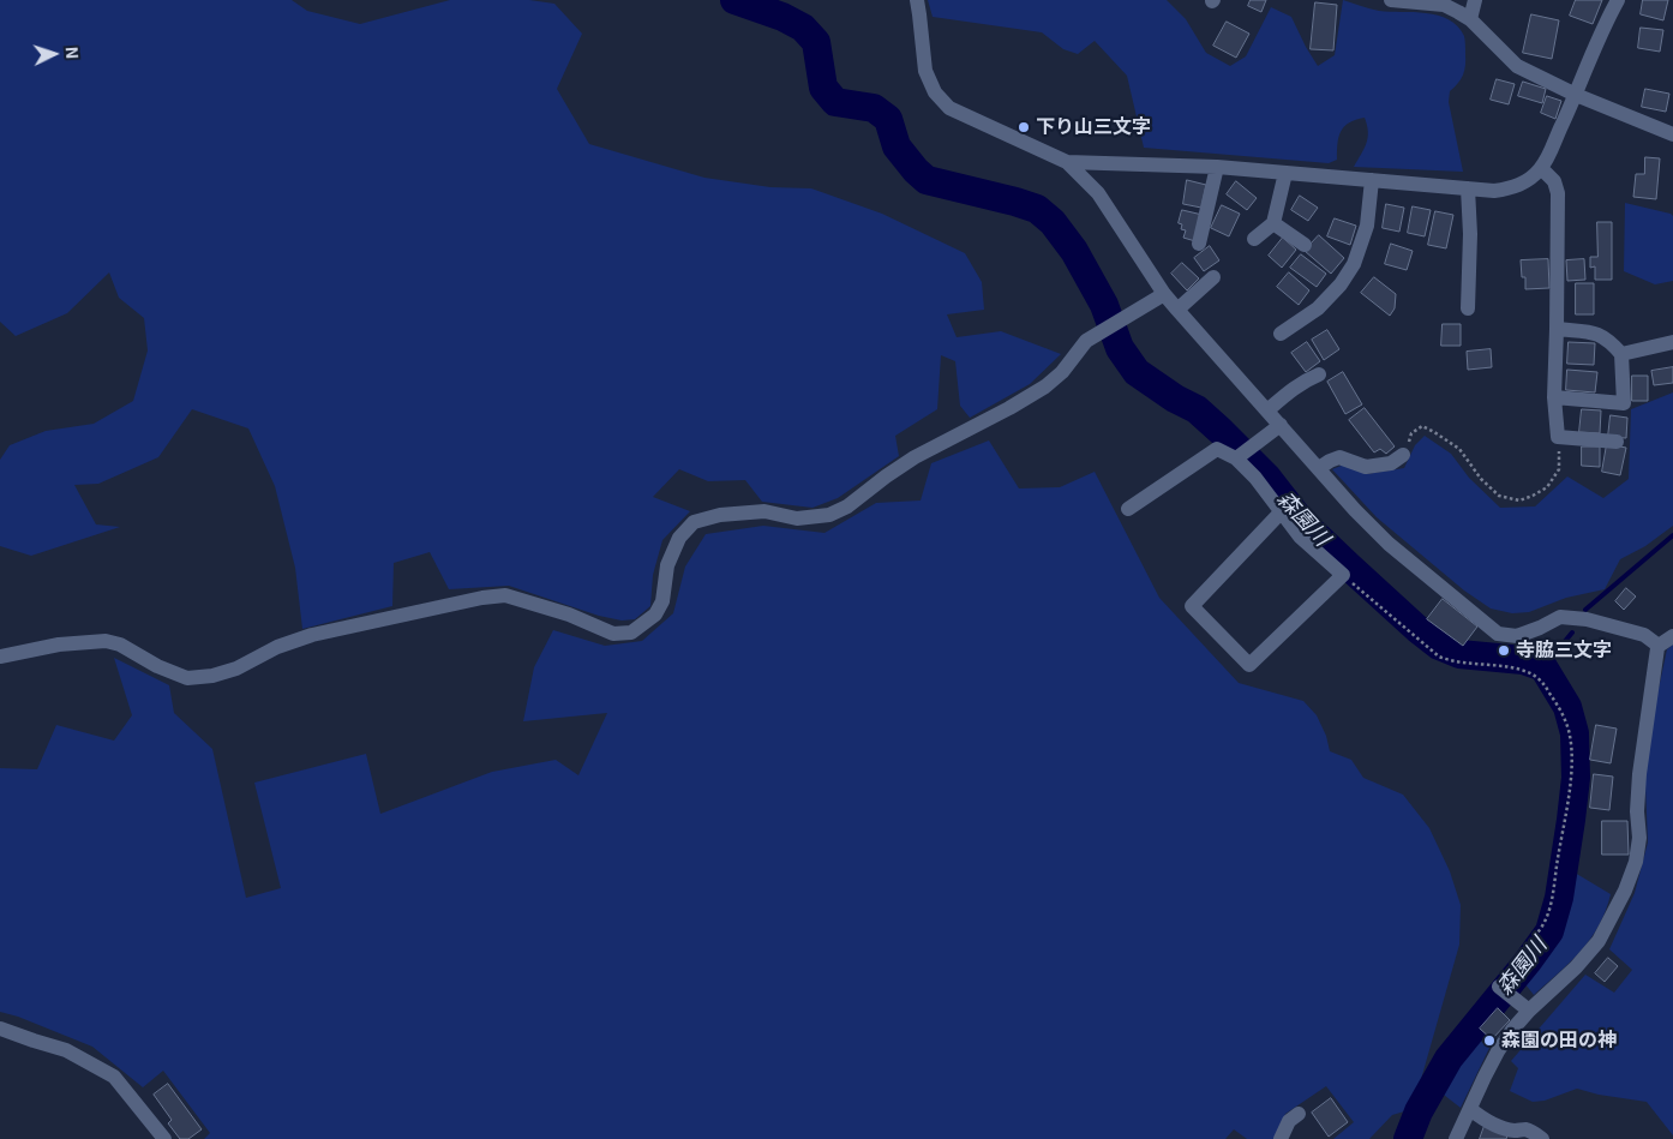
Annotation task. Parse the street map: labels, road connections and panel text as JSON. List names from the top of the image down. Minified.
{"water":["森園川"],"places":["下り山三文字","寺脇三文字","森園の田の神"],"north":"right"}
